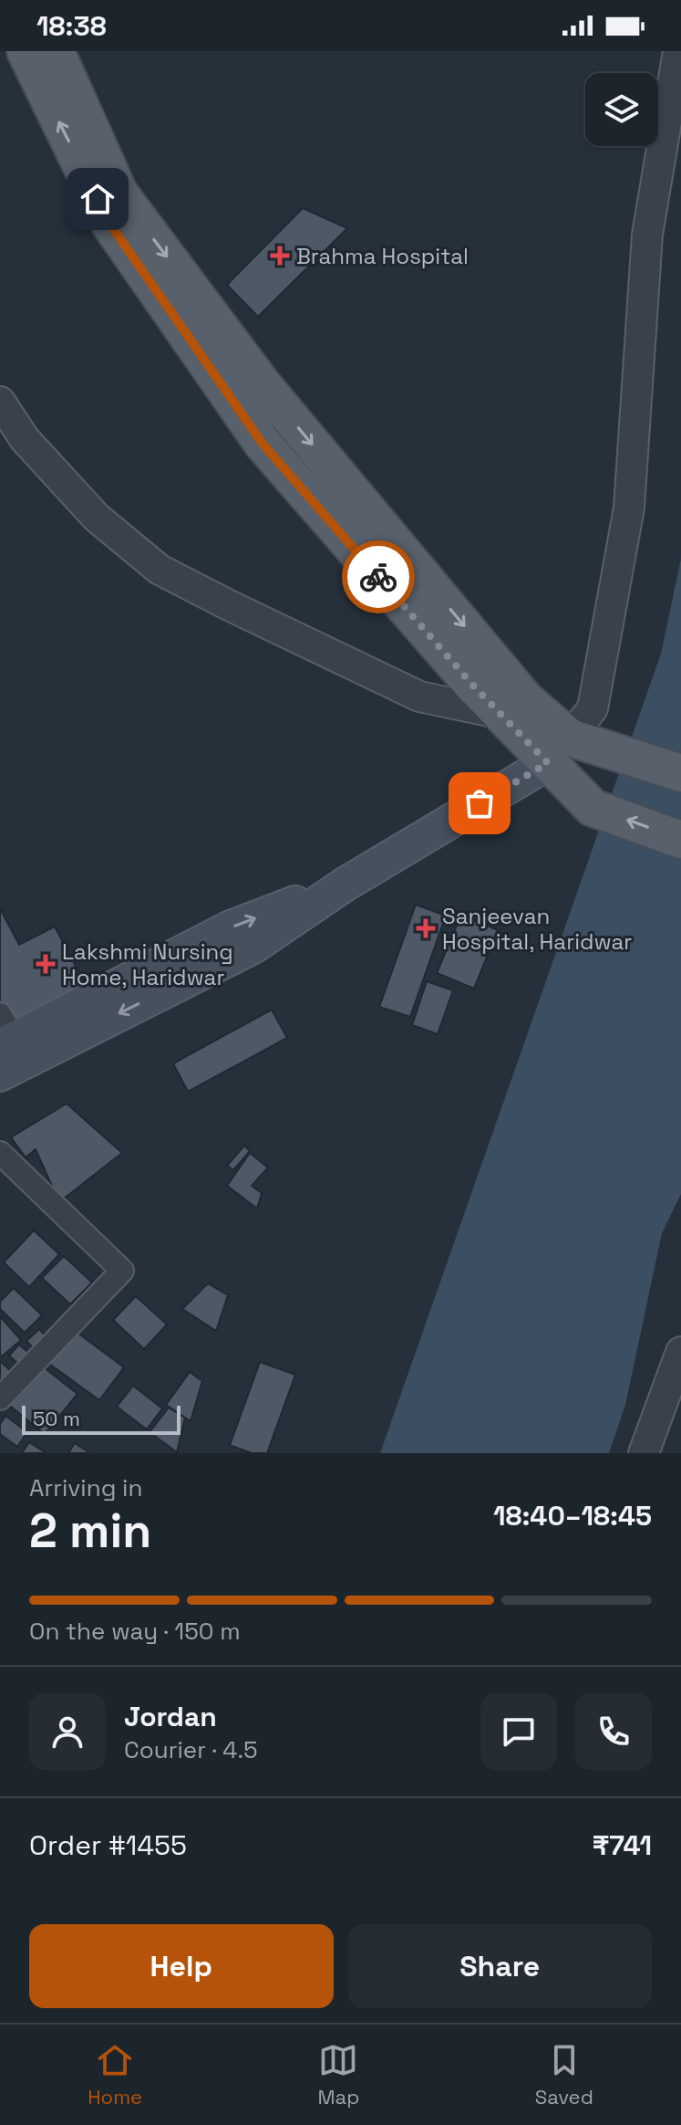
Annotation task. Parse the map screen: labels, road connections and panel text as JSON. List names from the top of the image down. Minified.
{"places":{"health":["Brahma Hospital","Sanjeevan Hospital, Haridwar","Lakshmi Nursing Home, Haridwar"]},"scale_bar":"50 m","page":{"status":"18:38","scale":"50 m","heading":["2 min","Arriving in","18:40–18:45"],"panel":["Jordan","Courier · 4.5","Order #1455","₹741"],"bar":"On the way · 150 m","buttons":["Help","Share"],"tabs":["Home","Map","Saved"]}}
